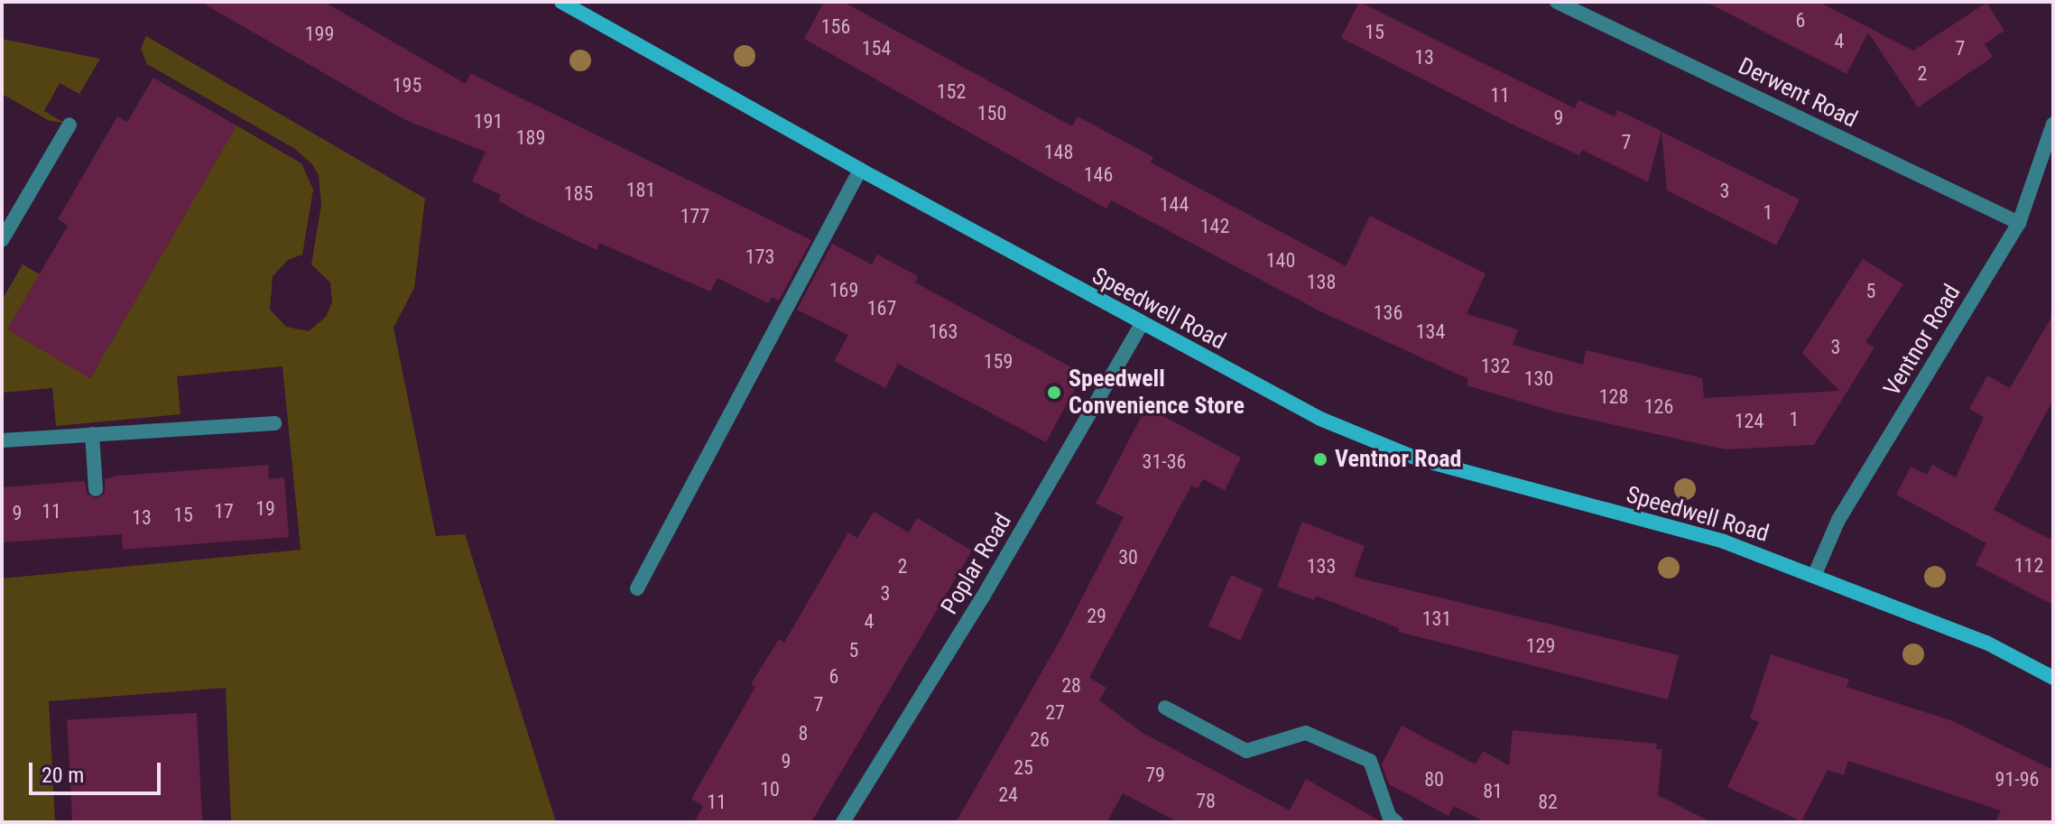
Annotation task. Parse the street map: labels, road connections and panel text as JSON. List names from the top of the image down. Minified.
{"streets":{"street":["Derwent Road","Speedwell Road","Ventnor Road","Poplar Road"]},"crossings":[["Derwent Road","Ventnor Road"],["Speedwell Road","Ventnor Road"],["Speedwell Road","Poplar Road"]],"places":["Speedwell Convenience Store","Ventnor Road"],"house_numbers":["6","156","15","199","4","154","7","13","2","195","152","11","150","9","191","189","7","148","146","181","3","185","144","1","177","142","173","140","138","169","5","167","136","163","134","3","159","132","130","128","126","1","124","31-36","19","11","17","9","15","13","30","112","2","133","3","29","131","4","129","5","6","28","7","27","8","26","9","25","79","80","91-96","10","81","24","78","11","82"],"scale_bar":"20 m"}
